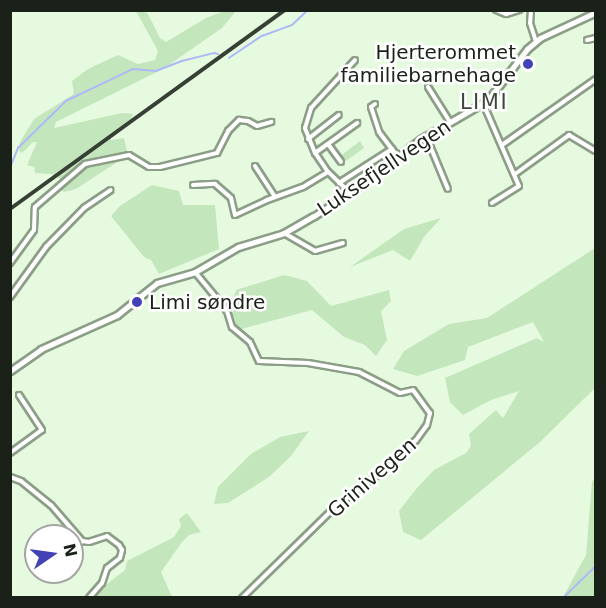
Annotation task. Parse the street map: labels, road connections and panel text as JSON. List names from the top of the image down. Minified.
{"streets":{"main road":["Luksefjellvegen"],"street":["Grinivegen"]},"crossings":[["Luksefjellvegen","Grinivegen"]],"districts":["LIMI"],"places":["Hjerterommet familiebarnehage","Limi søndre"],"north":"right"}
